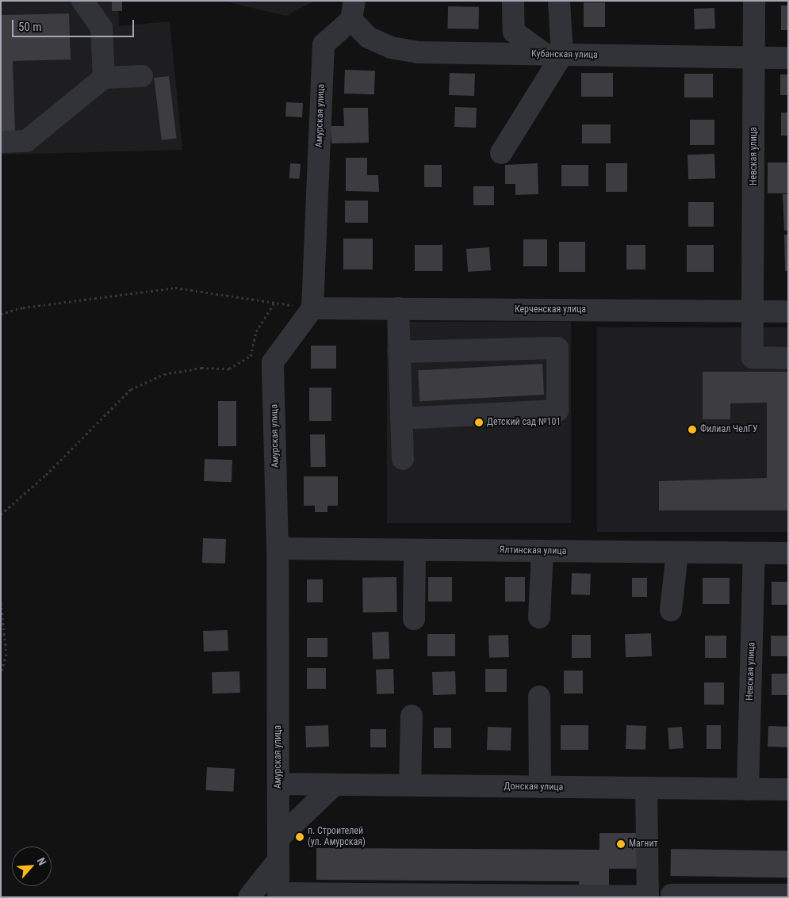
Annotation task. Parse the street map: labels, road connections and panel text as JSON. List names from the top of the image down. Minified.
{"streets":{"street":["Кубанская улица","Амурская улица","Невская улица","Керченская улица","Ялтинская улица","Донская улица"]},"crossings":[["Кубанская улица","Амурская улица"],["Кубанская улица","Невская улица"],["Амурская улица","Керченская улица"],["Амурская улица","Ялтинская улица"],["Амурская улица","Донская улица"],["Невская улица","Керченская улица"],["Невская улица","Ялтинская улица"],["Невская улица","Донская улица"]],"places":["Детский сад №101","Филиал ЧелГУ","п. Строителей (ул. Амурская)","Магнит"],"scale_bar":"50 m","north":"top right"}
